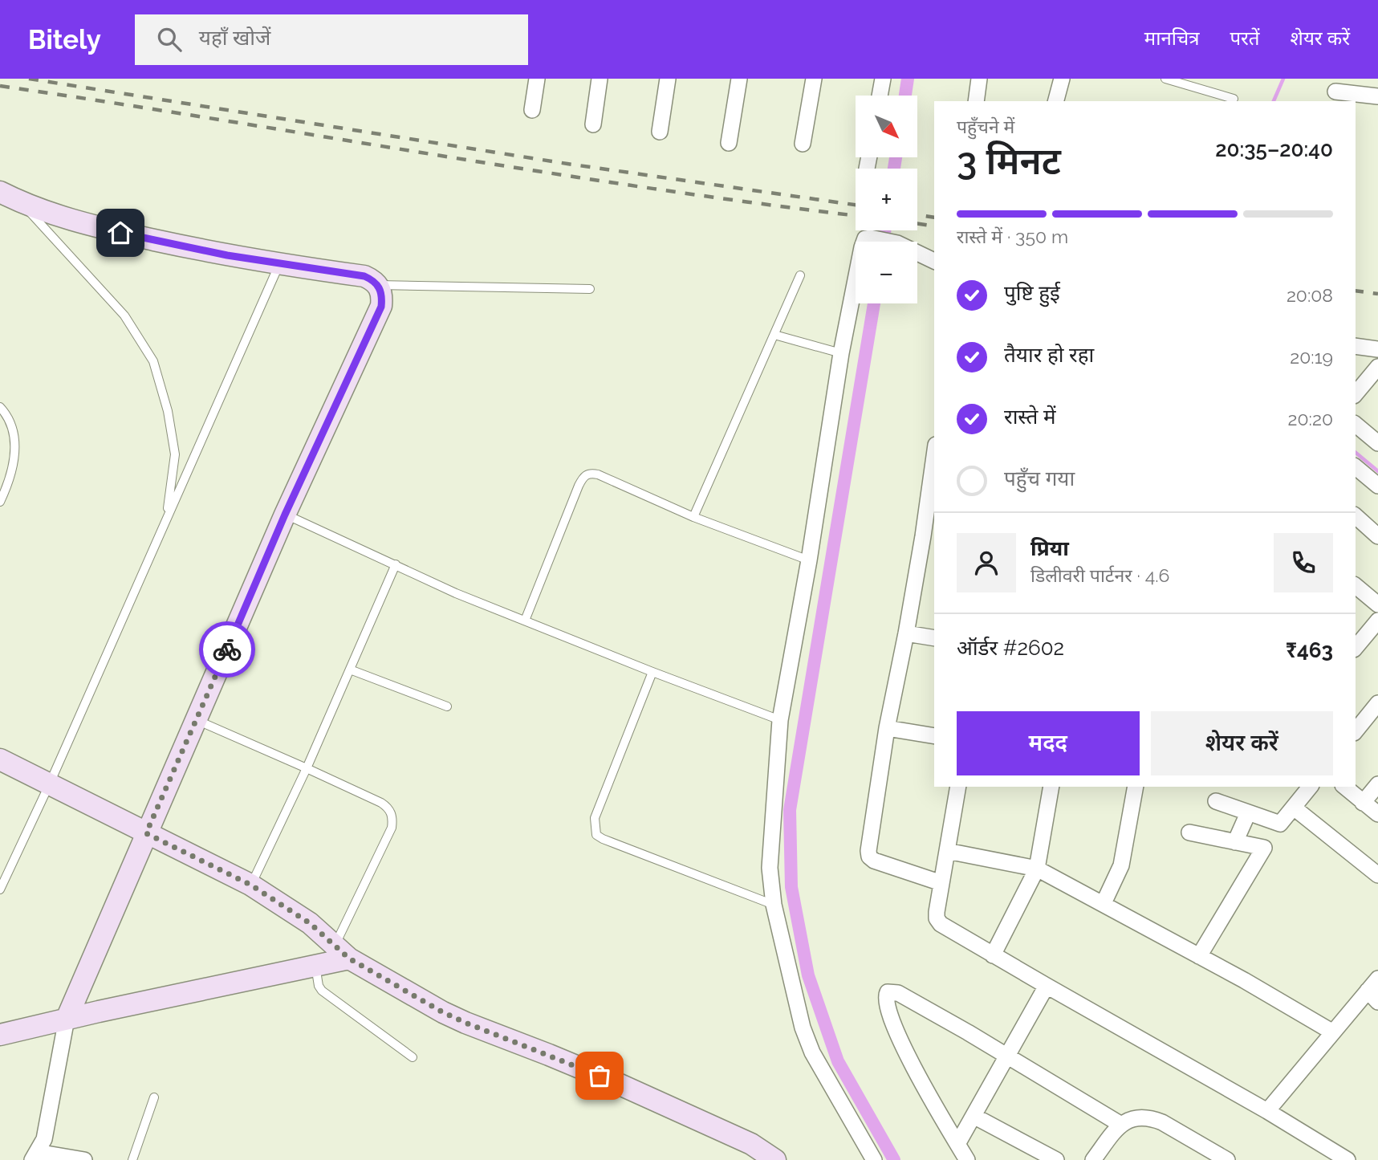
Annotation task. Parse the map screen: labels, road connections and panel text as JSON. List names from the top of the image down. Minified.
{"north":"bottom right","page":{"header":"Bitely","search":"यहाँ खोजें","nav":["मानचित्र","परतें","शेयर करें"],"map_buttons":["+","−"],"heading":["3 मिनट","पहुँचने में","20:35–20:40"],"panel":["प्रिया","डिलीवरी पार्टनर · 4.6","ऑर्डर #2602","₹463"],"bar":"रास्ते में · 350 m","list":[["पुष्टि हुई","20:08"],["तैयार हो रहा","20:19"],["रास्ते में","20:20"],"पहुँच गया"],"buttons":["मदद","शेयर करें"]}}
